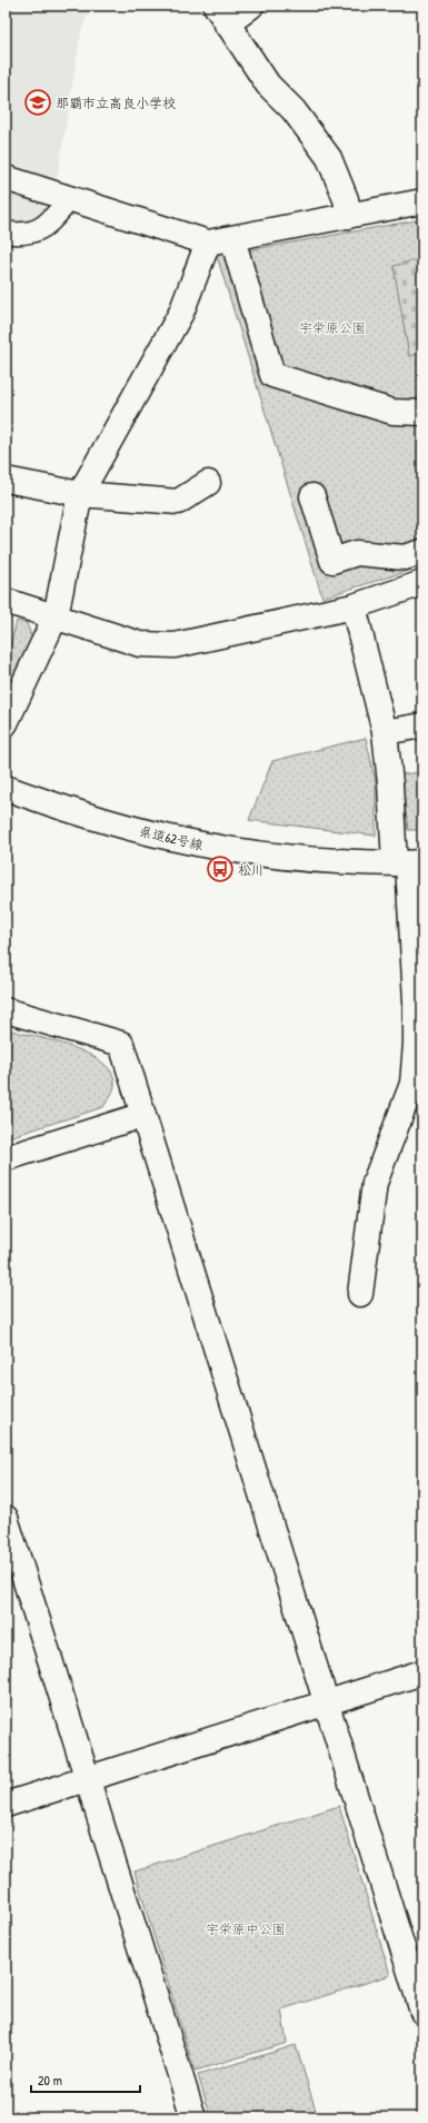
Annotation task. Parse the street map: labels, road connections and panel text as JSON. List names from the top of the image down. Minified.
{"streets":{"street":["県道62号線"]},"parks":["宇栄原公園","宇栄原中公園"],"places":{"school or university":["那覇市立高良小学校"],"bus stop":["松川"]},"scale_bar":"20 m"}
